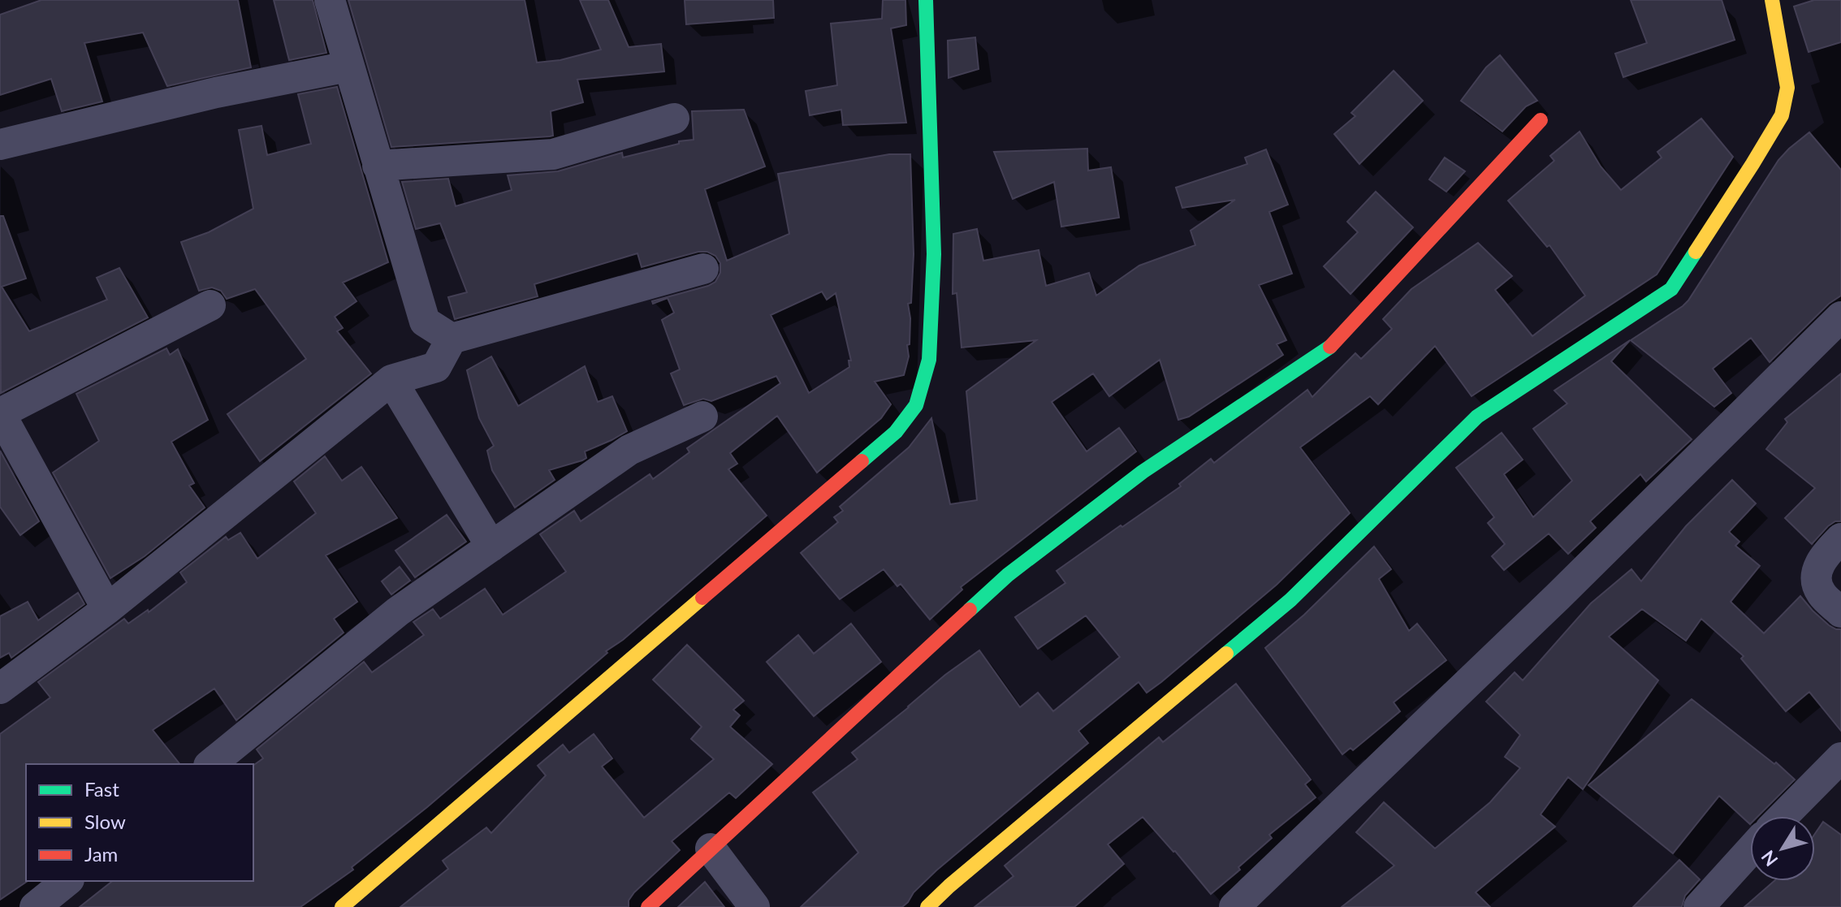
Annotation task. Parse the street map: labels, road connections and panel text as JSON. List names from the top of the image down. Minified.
{"legend":["Fast","Slow","Jam"],"north":"bottom left"}
